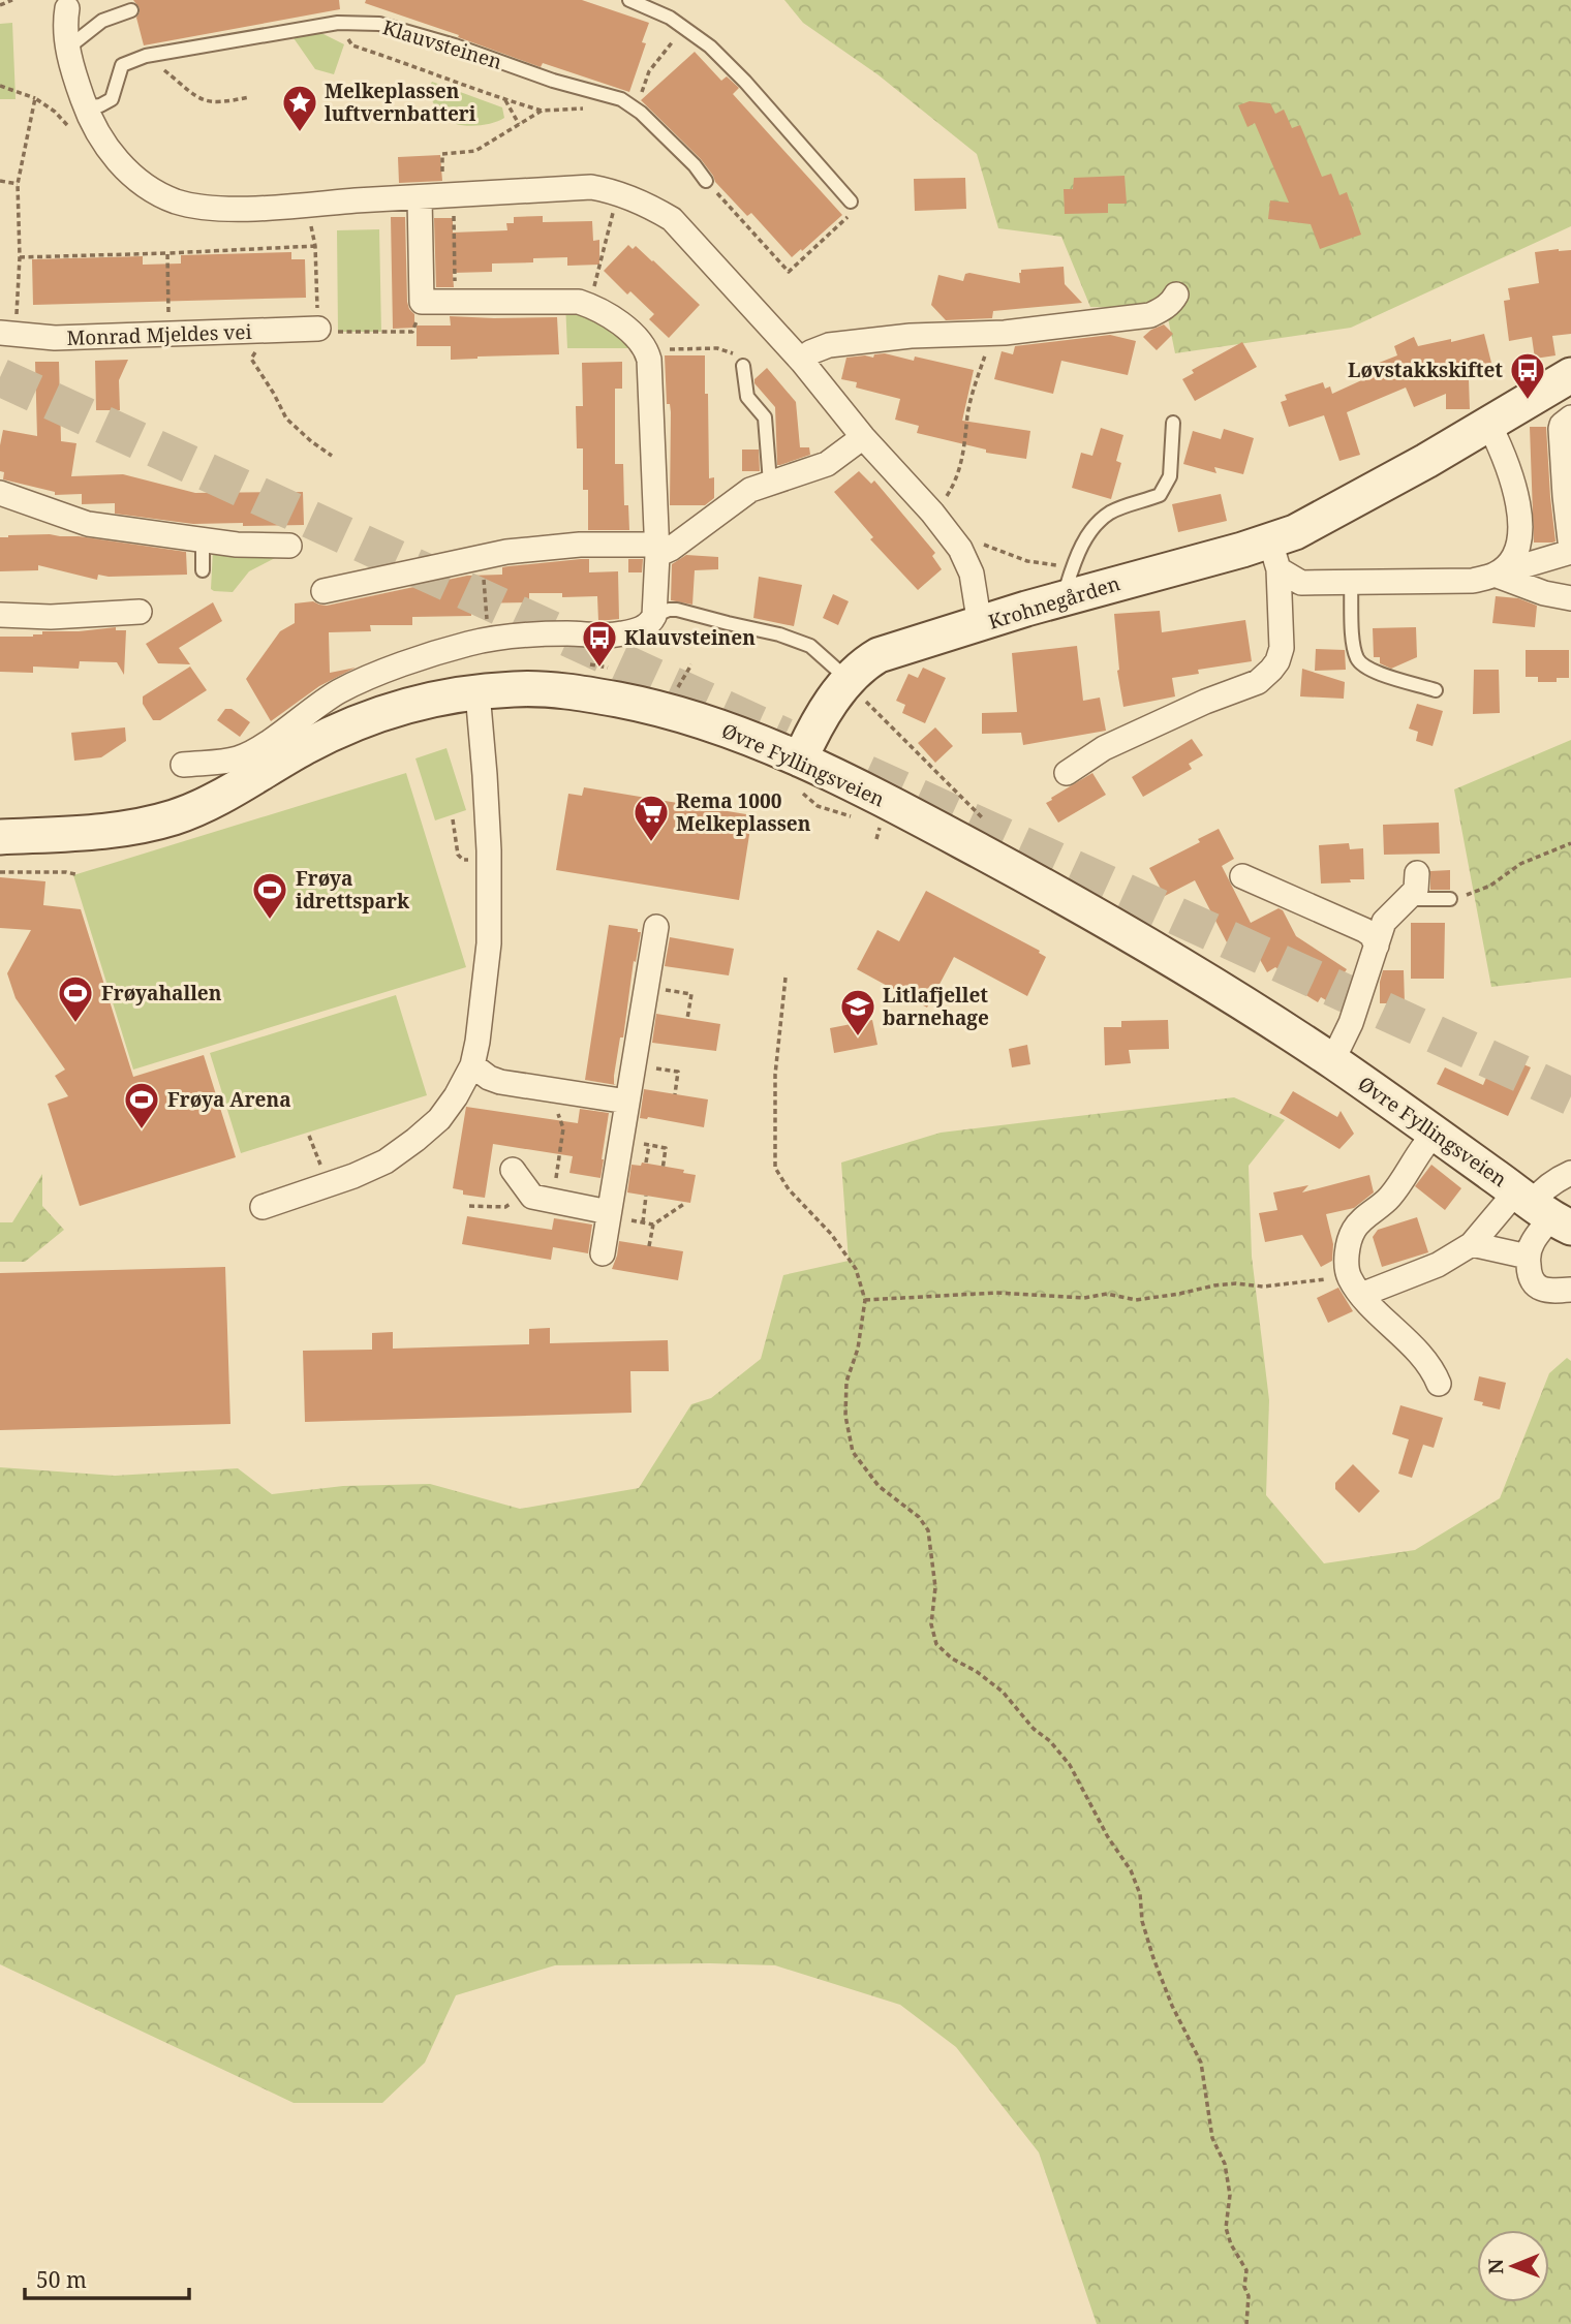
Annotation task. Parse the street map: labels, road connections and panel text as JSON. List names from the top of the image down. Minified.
{"streets":{"main road":["Krohnegården","Øvre Fyllingsveien"],"street":["Monrad Mjeldes vei"],"lane":["Klauvsteinen"]},"crossings":[["Krohnegården","Øvre Fyllingsveien"]],"places":{"place":["Melkeplassen luftvernbatteri"],"bus stop":["Løvstakkskiftet","Klauvsteinen"],"supermarket":["Rema 1000 Melkeplassen"],"sports":["Frøya idrettspark","Frøyahallen","Frøya Arena"],"school or university":["Litlafjellet barnehage"]},"scale_bar":"50 m","north":"left"}
